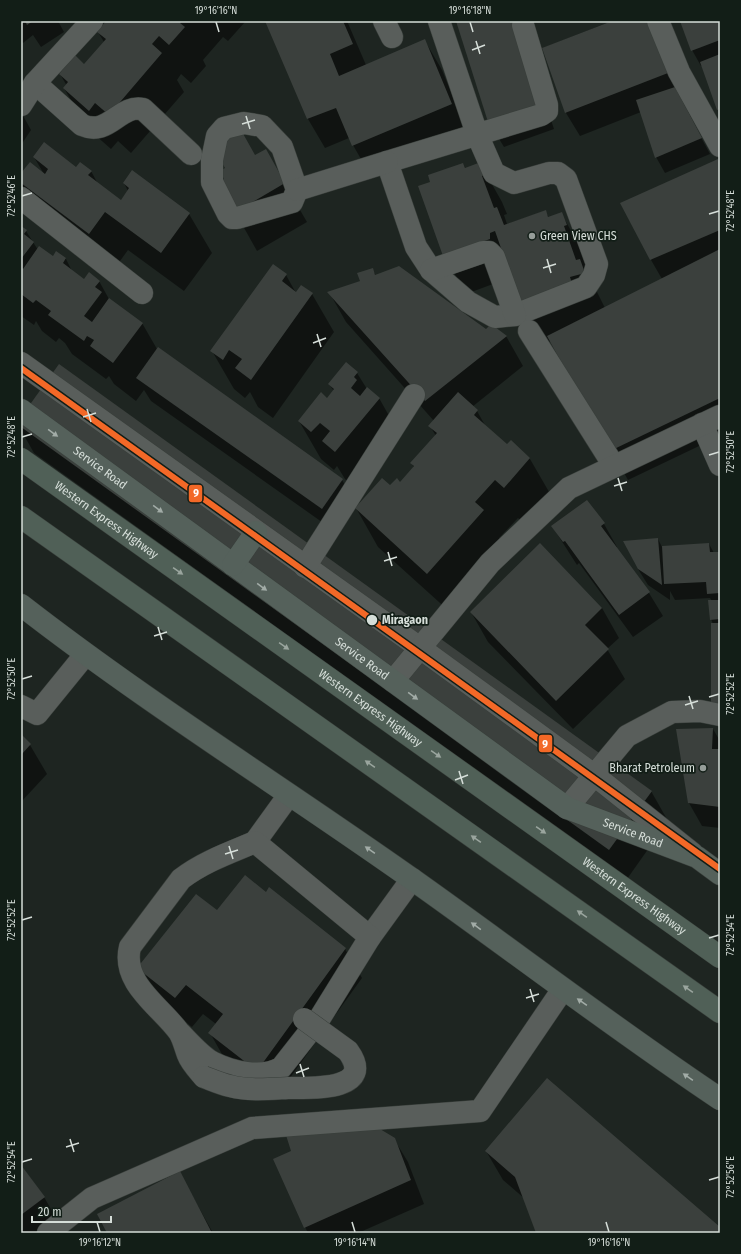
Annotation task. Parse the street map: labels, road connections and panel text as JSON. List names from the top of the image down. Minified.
{"streets":{"highway":["Western Express Highway"],"main road":["Service Road"]},"places":["Green View CHS","Miragaon","Bharat Petroleum"],"lines":["transit line 9"],"scale_bar":"20 m","coordinates":["19°16'16\"N","19°16'18\"N","72°52'46\"E","72°52'48\"E","72°52'50\"E","72°52'52\"E","72°52'54\"E","72°52'56\"E","19°16'12\"N","19°16'14\"N"]}
